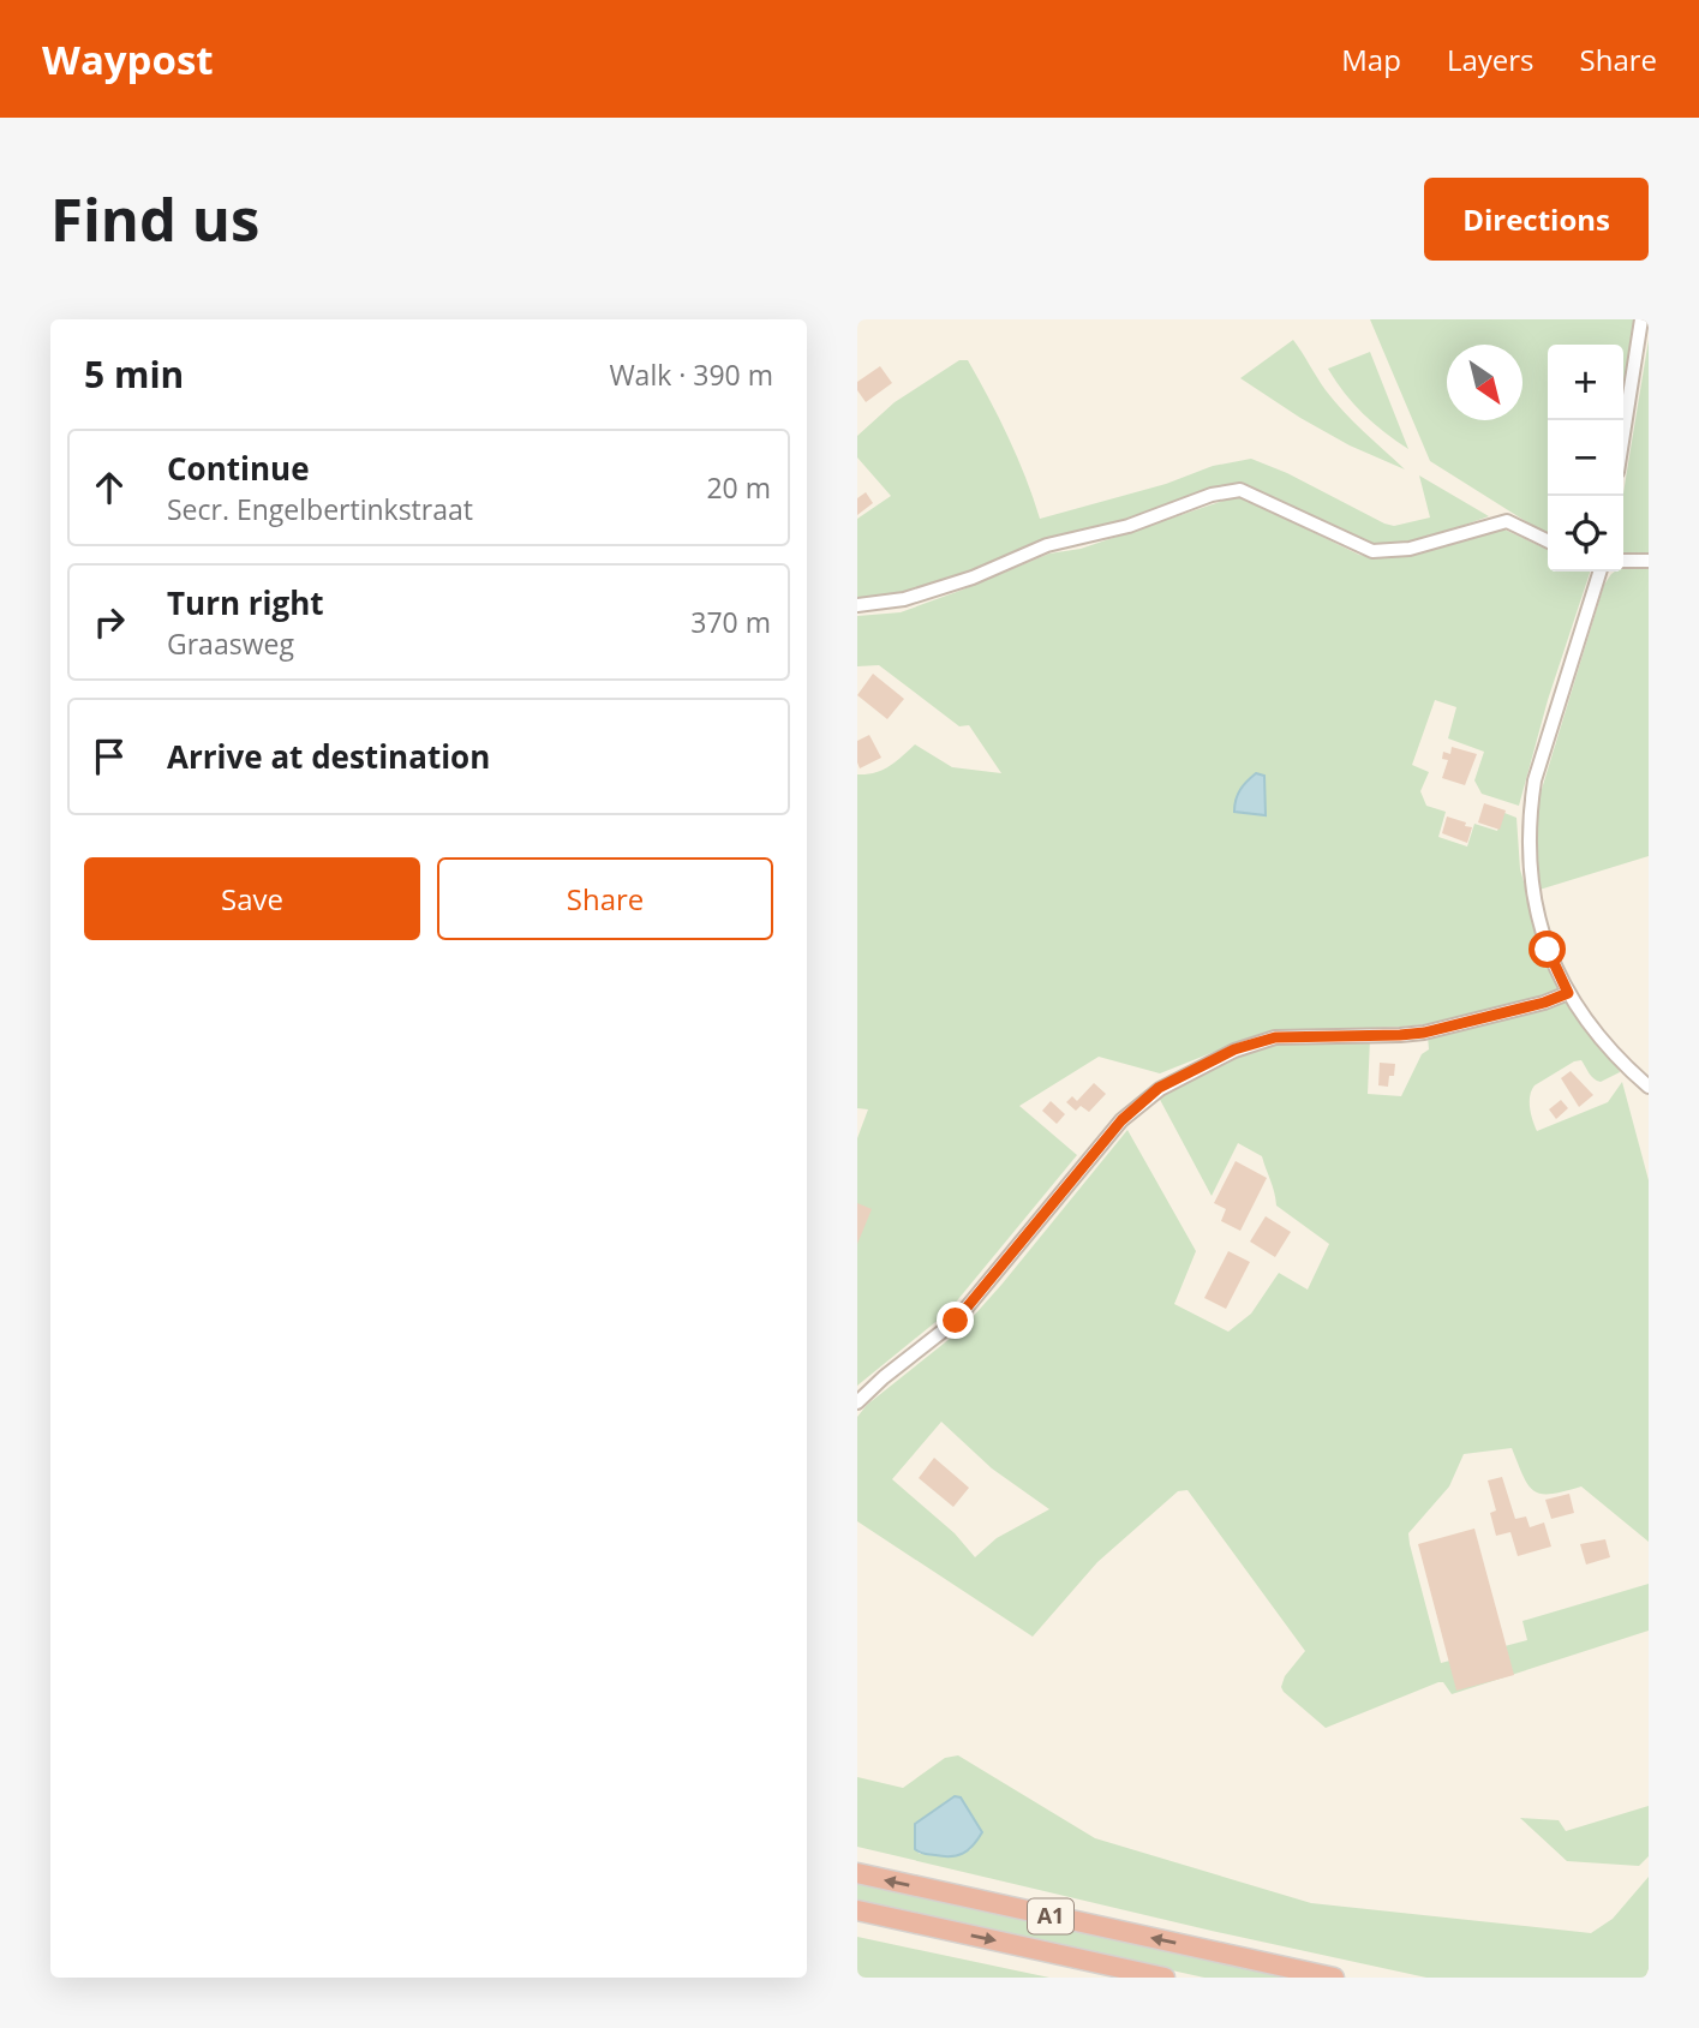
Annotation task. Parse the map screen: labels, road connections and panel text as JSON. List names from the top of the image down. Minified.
{"streets":{"highway":["A1"]},"north":"bottom right","page":{"header":"Waypost","nav":["Map","Layers","Share"],"buttons":["Directions",["Save","Share"]],"title":"Find us","heading":["5 min","Walk · 390 m"],"map_buttons":["+","−"],"list":[["Continue","Secr. Engelbertinkstraat","20 m"],["Turn right","Graasweg","370 m"],"Arrive at destination"]}}
